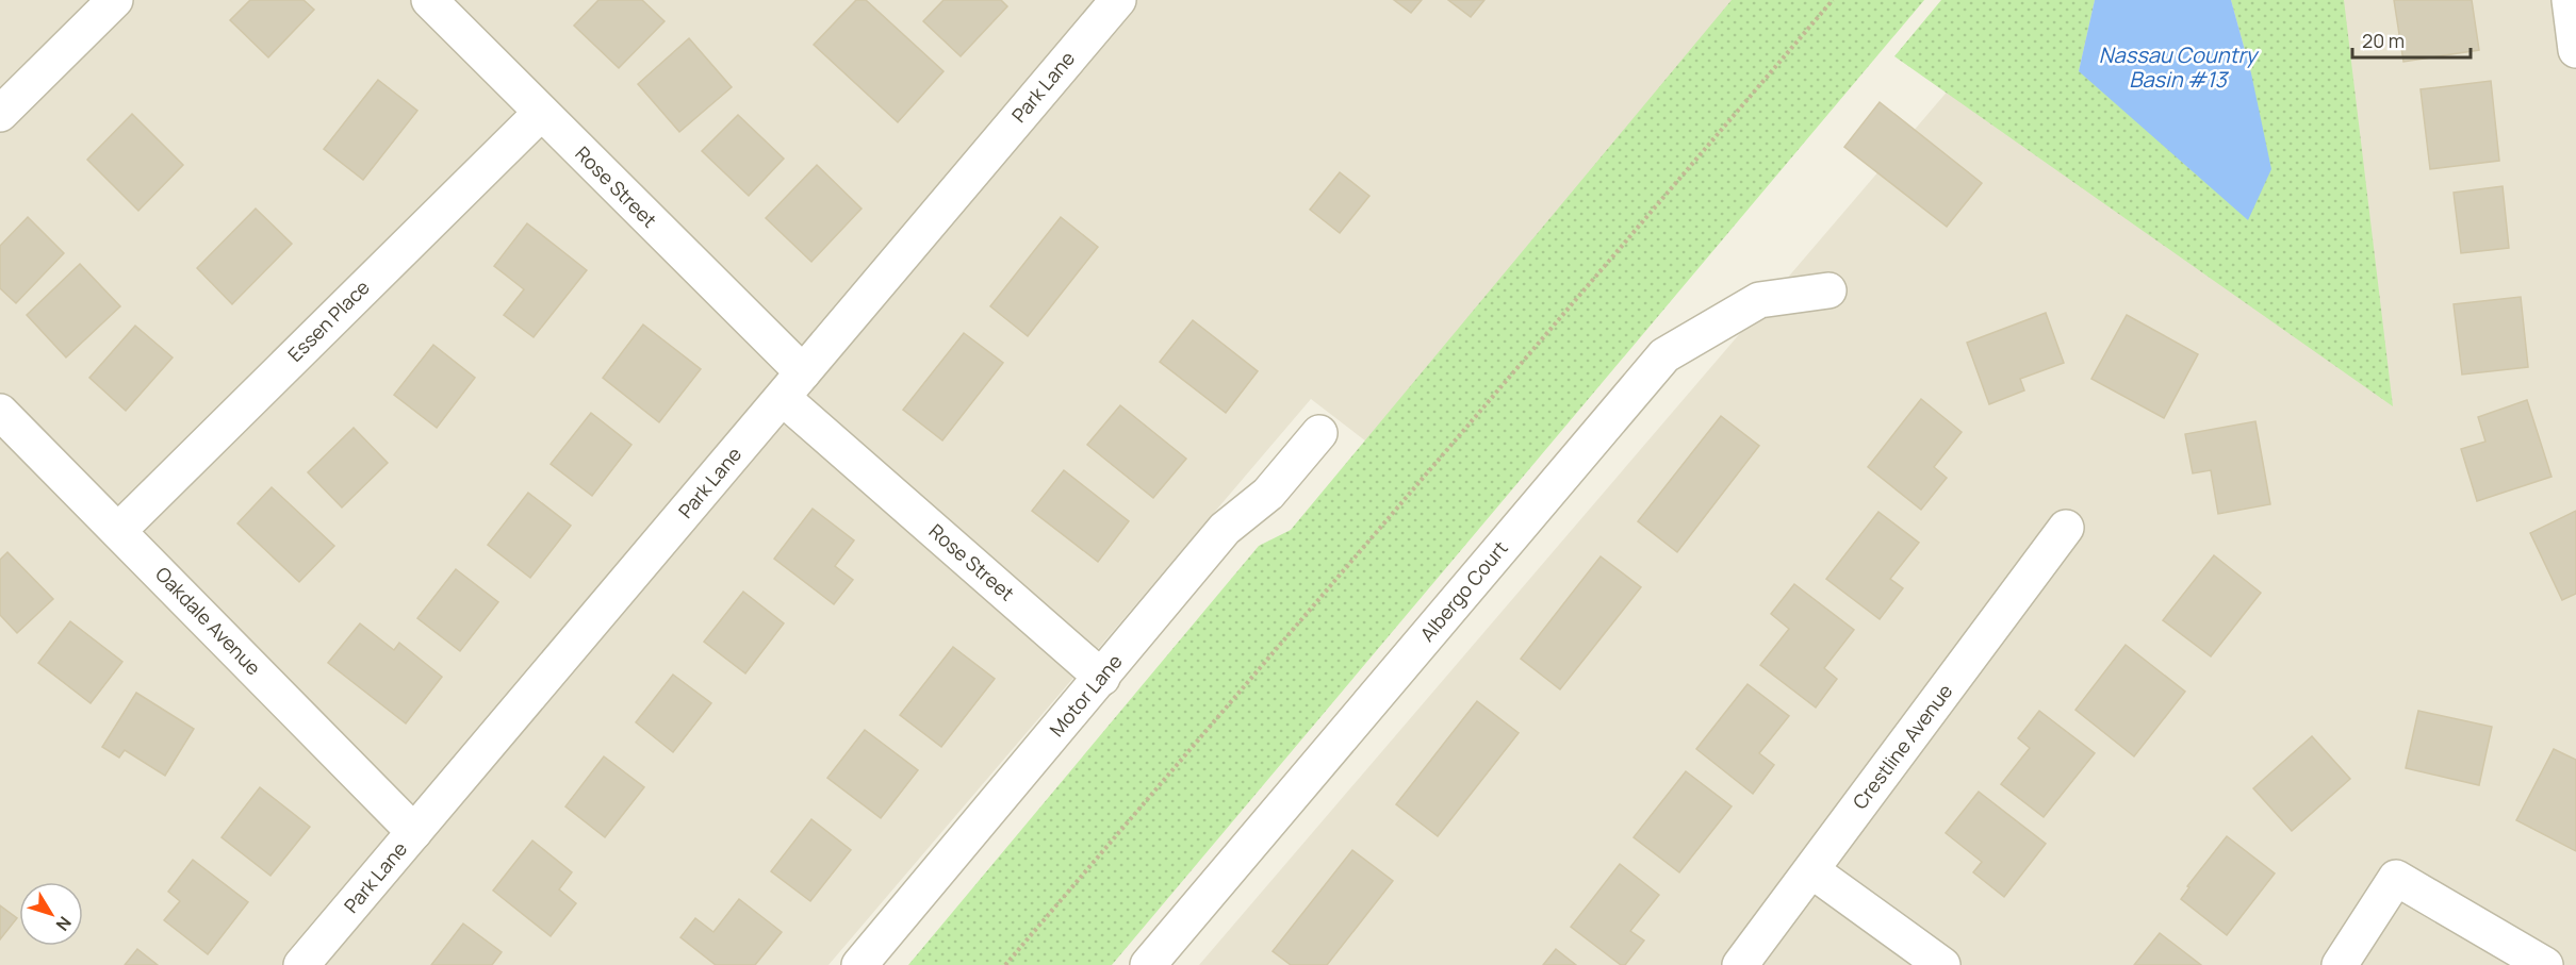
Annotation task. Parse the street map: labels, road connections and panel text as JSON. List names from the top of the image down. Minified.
{"streets":{"street":["Park Lane","Rose Street","Essen Place","Albergo Court","Oakdale Avenue","Motor Lane","Crestline Avenue"]},"crossings":[["Park Lane","Rose Street"],["Park Lane","Oakdale Avenue"],["Rose Street","Essen Place"],["Rose Street","Motor Lane"],["Essen Place","Oakdale Avenue"]],"water":["Nassau Country Basin #13"],"scale_bar":"20 m","north":"bottom right"}
